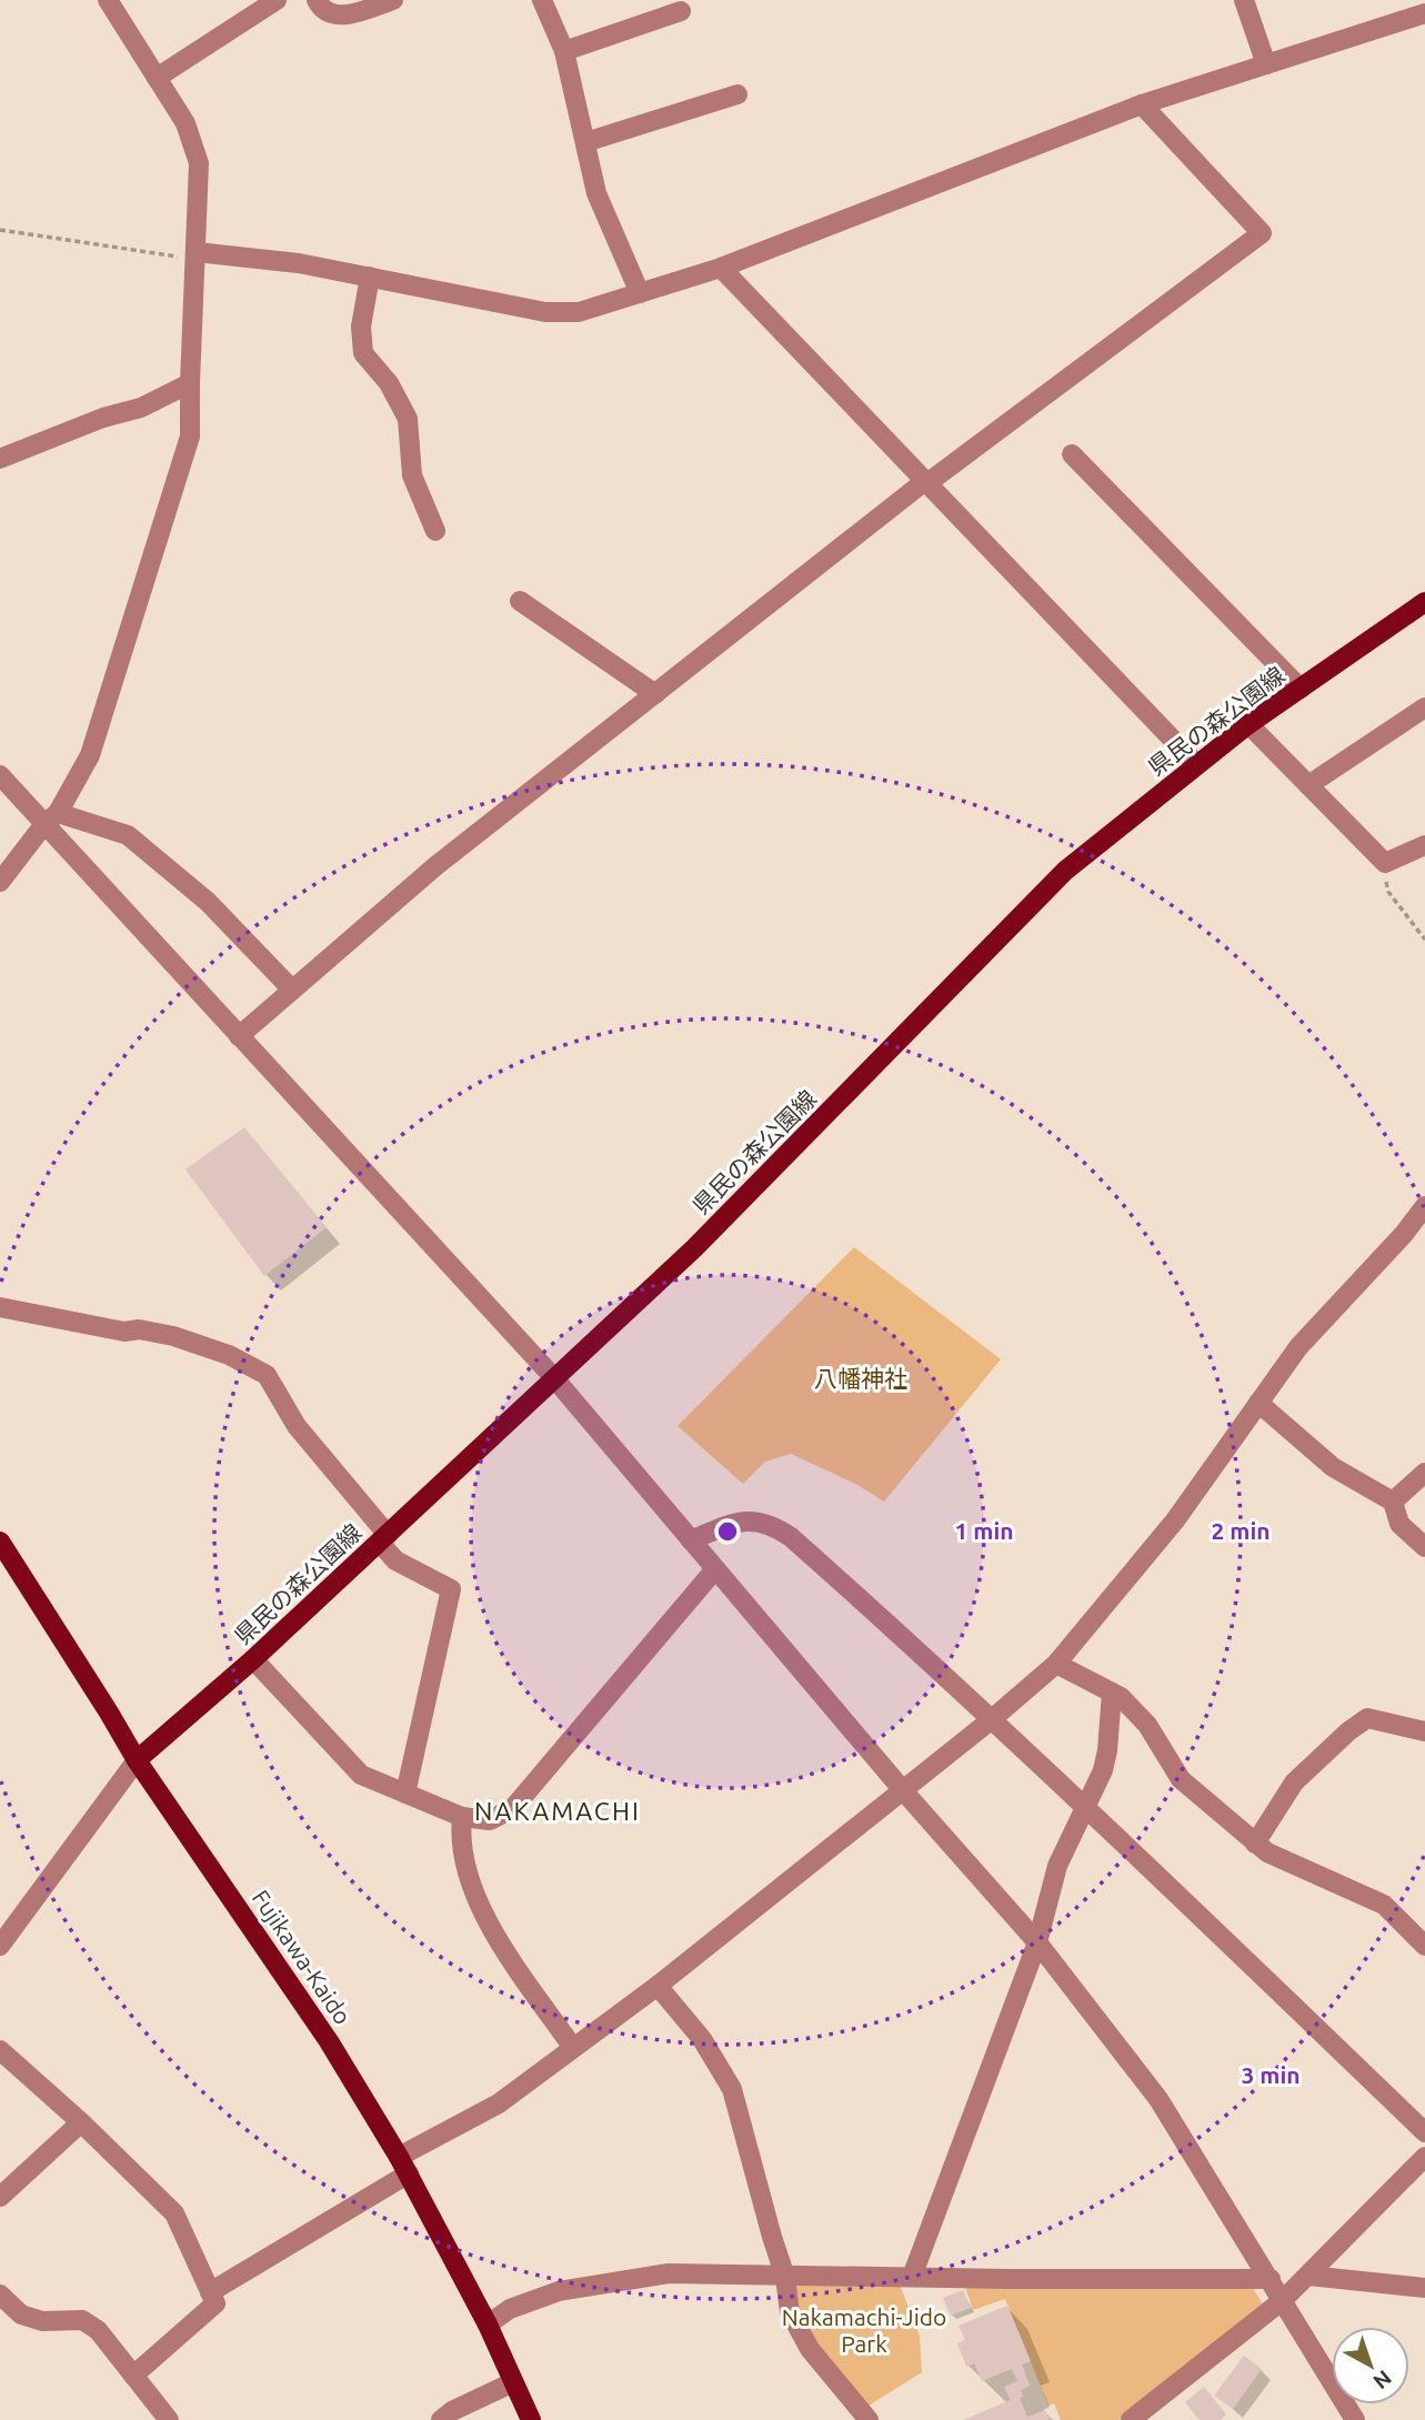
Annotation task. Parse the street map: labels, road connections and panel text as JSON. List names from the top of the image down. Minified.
{"streets":{"main road":["県民の森公園線","Fujikawa-Kaido"]},"crossings":[["県民の森公園線","Fujikawa-Kaido"]],"districts":["NAKAMACHI"],"parks":["八幡神社","Nakamachi-Jido Park"],"north":"bottom right","rings":["1 min","2 min","3 min"]}
